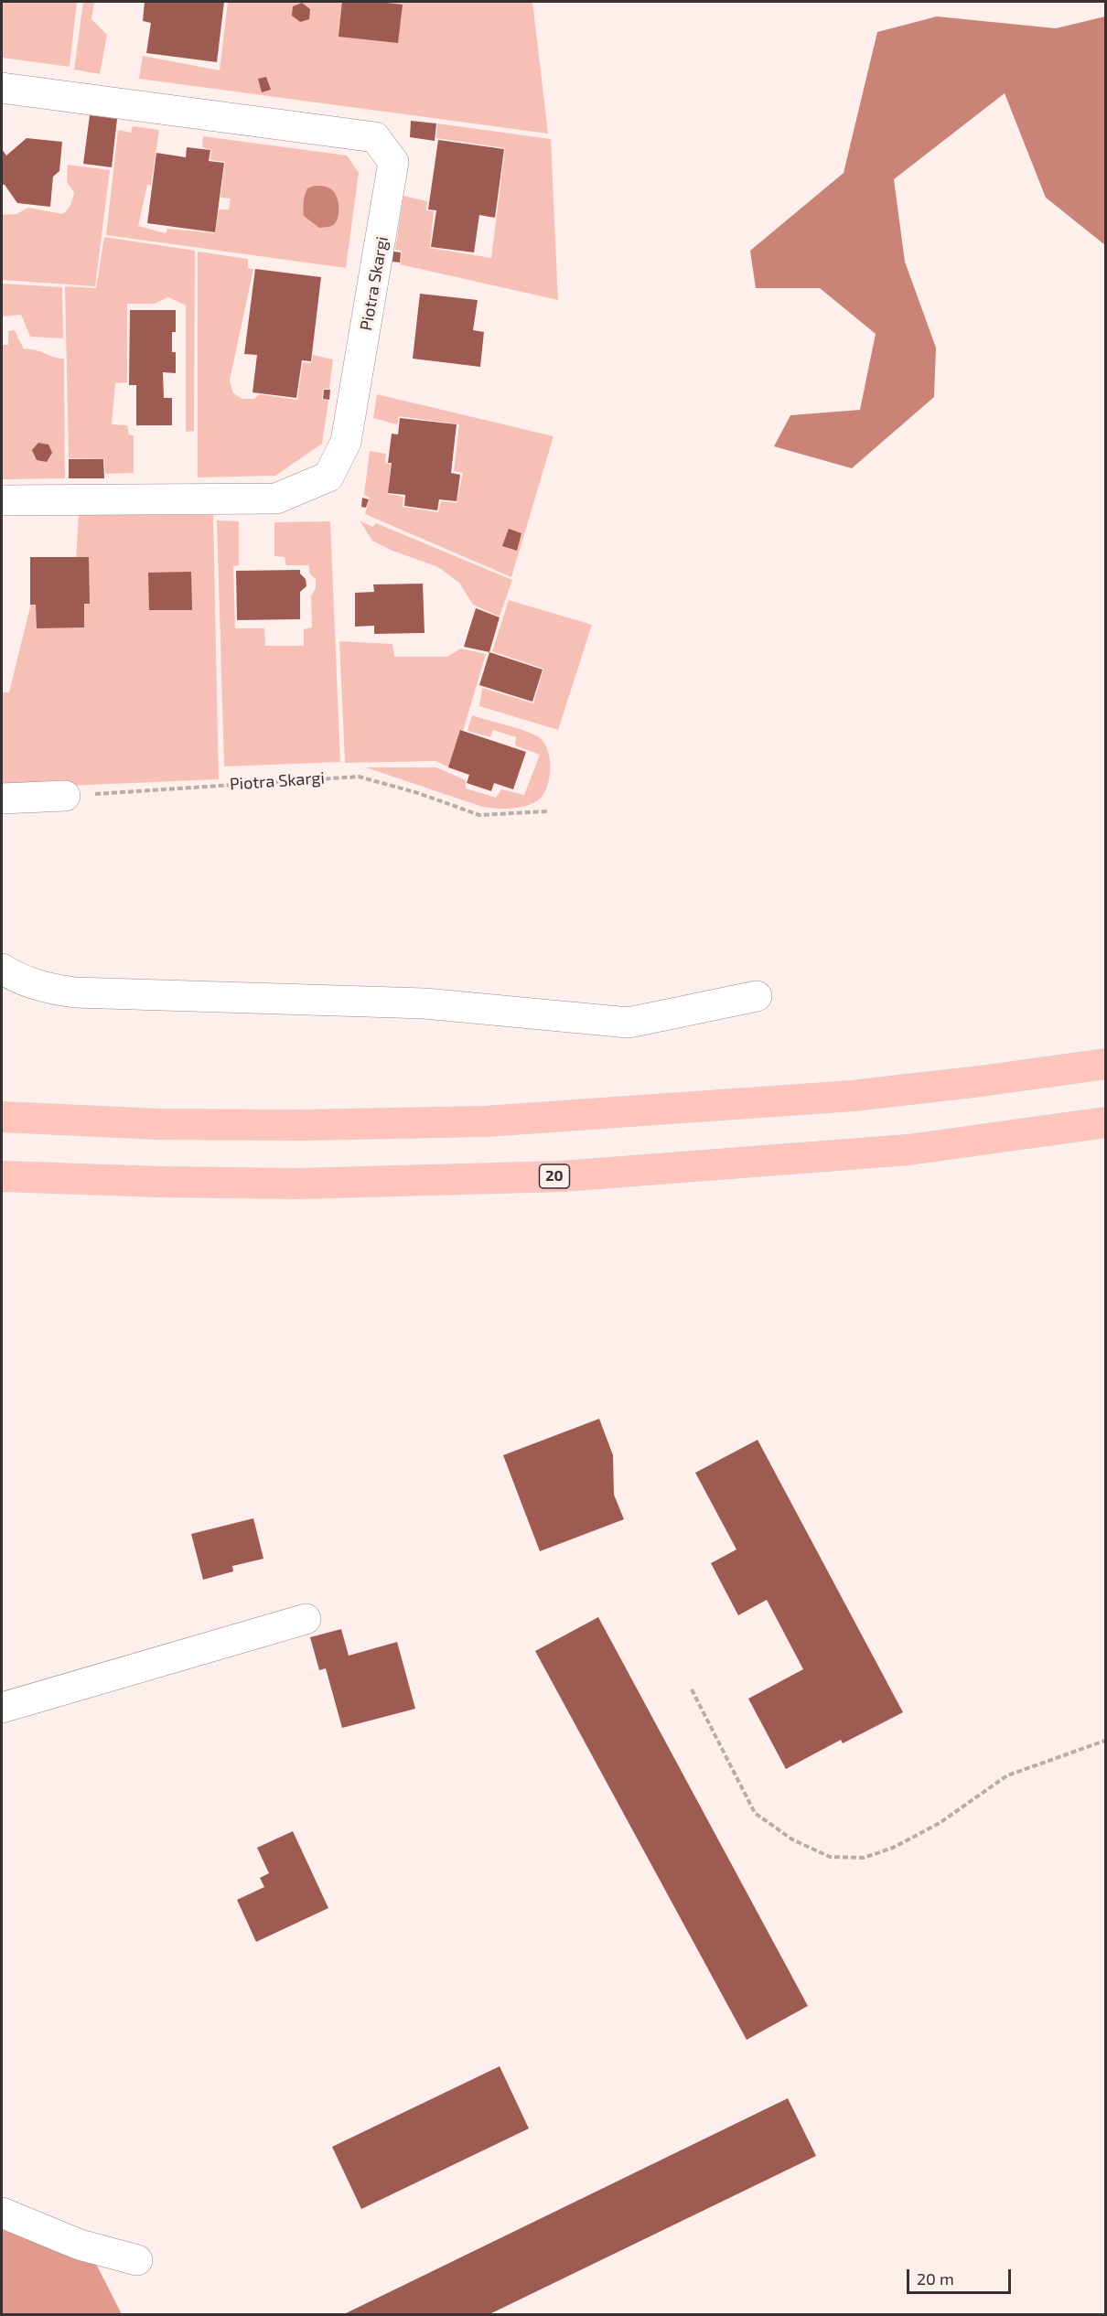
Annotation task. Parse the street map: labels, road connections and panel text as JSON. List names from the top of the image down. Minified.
{"streets":{"main road":["20"],"street":["Piotra Skargi"]},"scale_bar":"20 m"}
